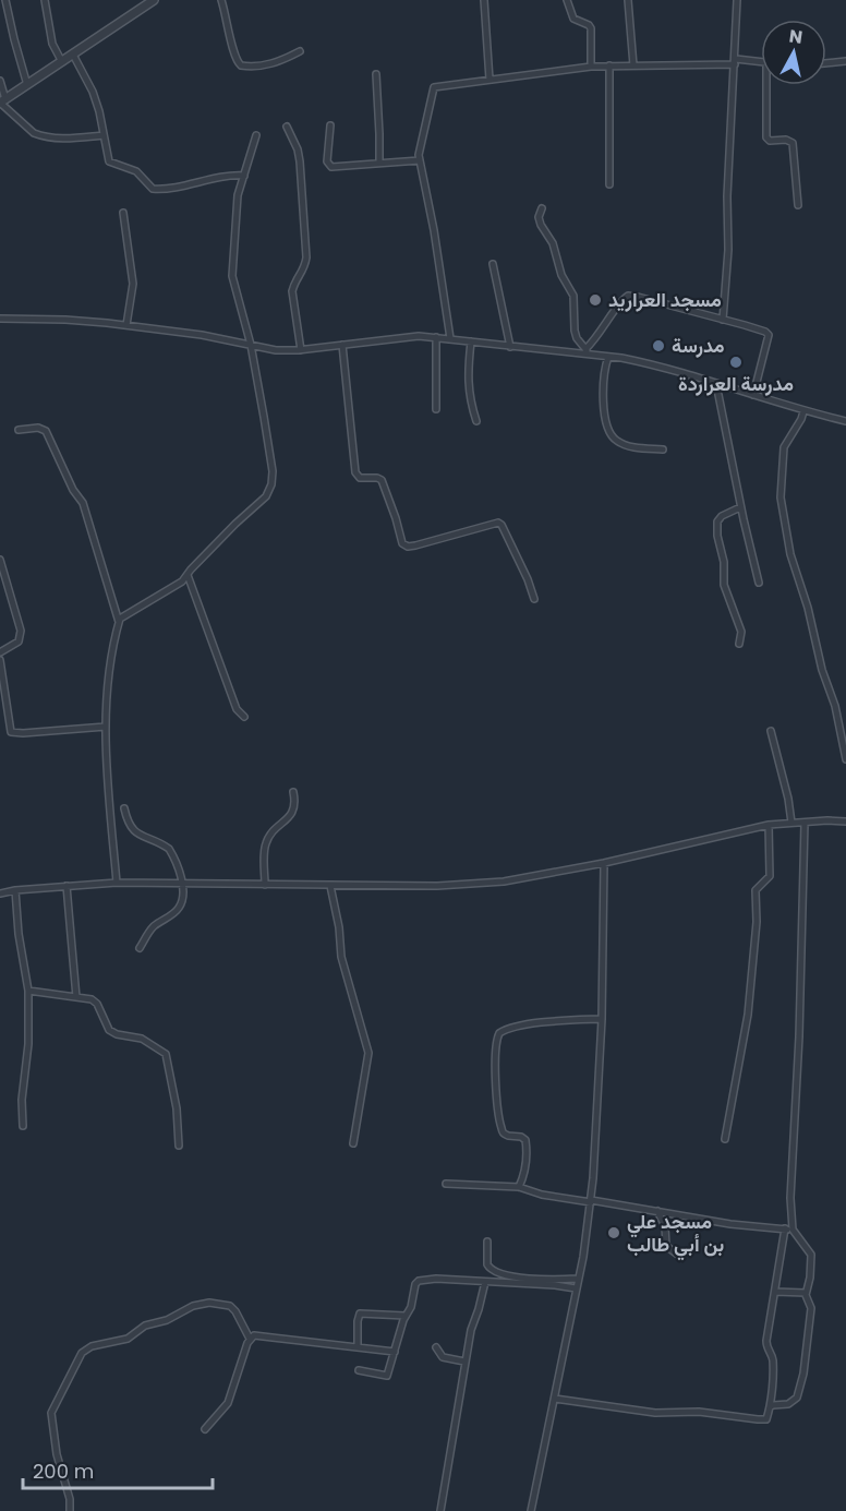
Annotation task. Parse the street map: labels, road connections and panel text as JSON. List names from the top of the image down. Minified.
{"places":["مسجد العراريد","مدرسة","مدرسة العراردة","مسجد علي بن أبي طالب"],"scale_bar":"200 m","north":"top"}
